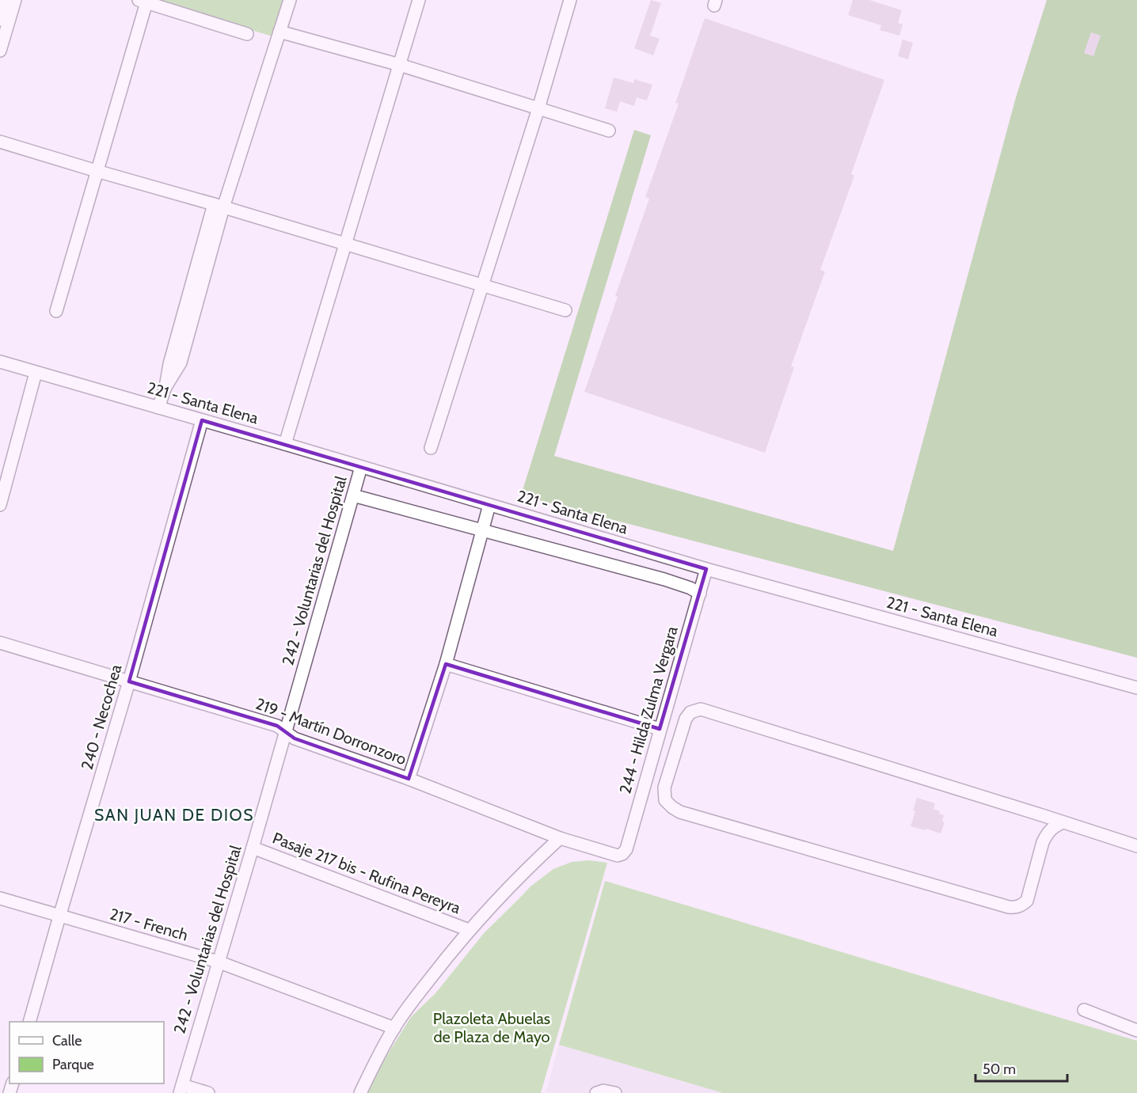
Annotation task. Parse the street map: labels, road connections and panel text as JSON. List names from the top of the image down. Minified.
{"streets":{"street":["221 - Santa Elena","242 - Voluntarias del Hospital","244 - Hilda Zulma Vergara","240 - Necochea","219 - Martín Dorronzoro","Pasaje 217 bis - Rufina Pereyra","217 - French"]},"crossings":[["221 - Santa Elena","242 - Voluntarias del Hospital"],["221 - Santa Elena","244 - Hilda Zulma Vergara"],["221 - Santa Elena","240 - Necochea"],["242 - Voluntarias del Hospital","219 - Martín Dorronzoro"],["242 - Voluntarias del Hospital","Pasaje 217 bis - Rufina Pereyra"],["242 - Voluntarias del Hospital","217 - French"],["244 - Hilda Zulma Vergara","219 - Martín Dorronzoro"],["240 - Necochea","219 - Martín Dorronzoro"],["240 - Necochea","217 - French"]],"districts":["SAN JUAN DE DIOS"],"parks":["Plazoleta Abuelas de Plaza de Mayo"],"legend":["Calle","Parque"],"scale_bar":"50 m"}
